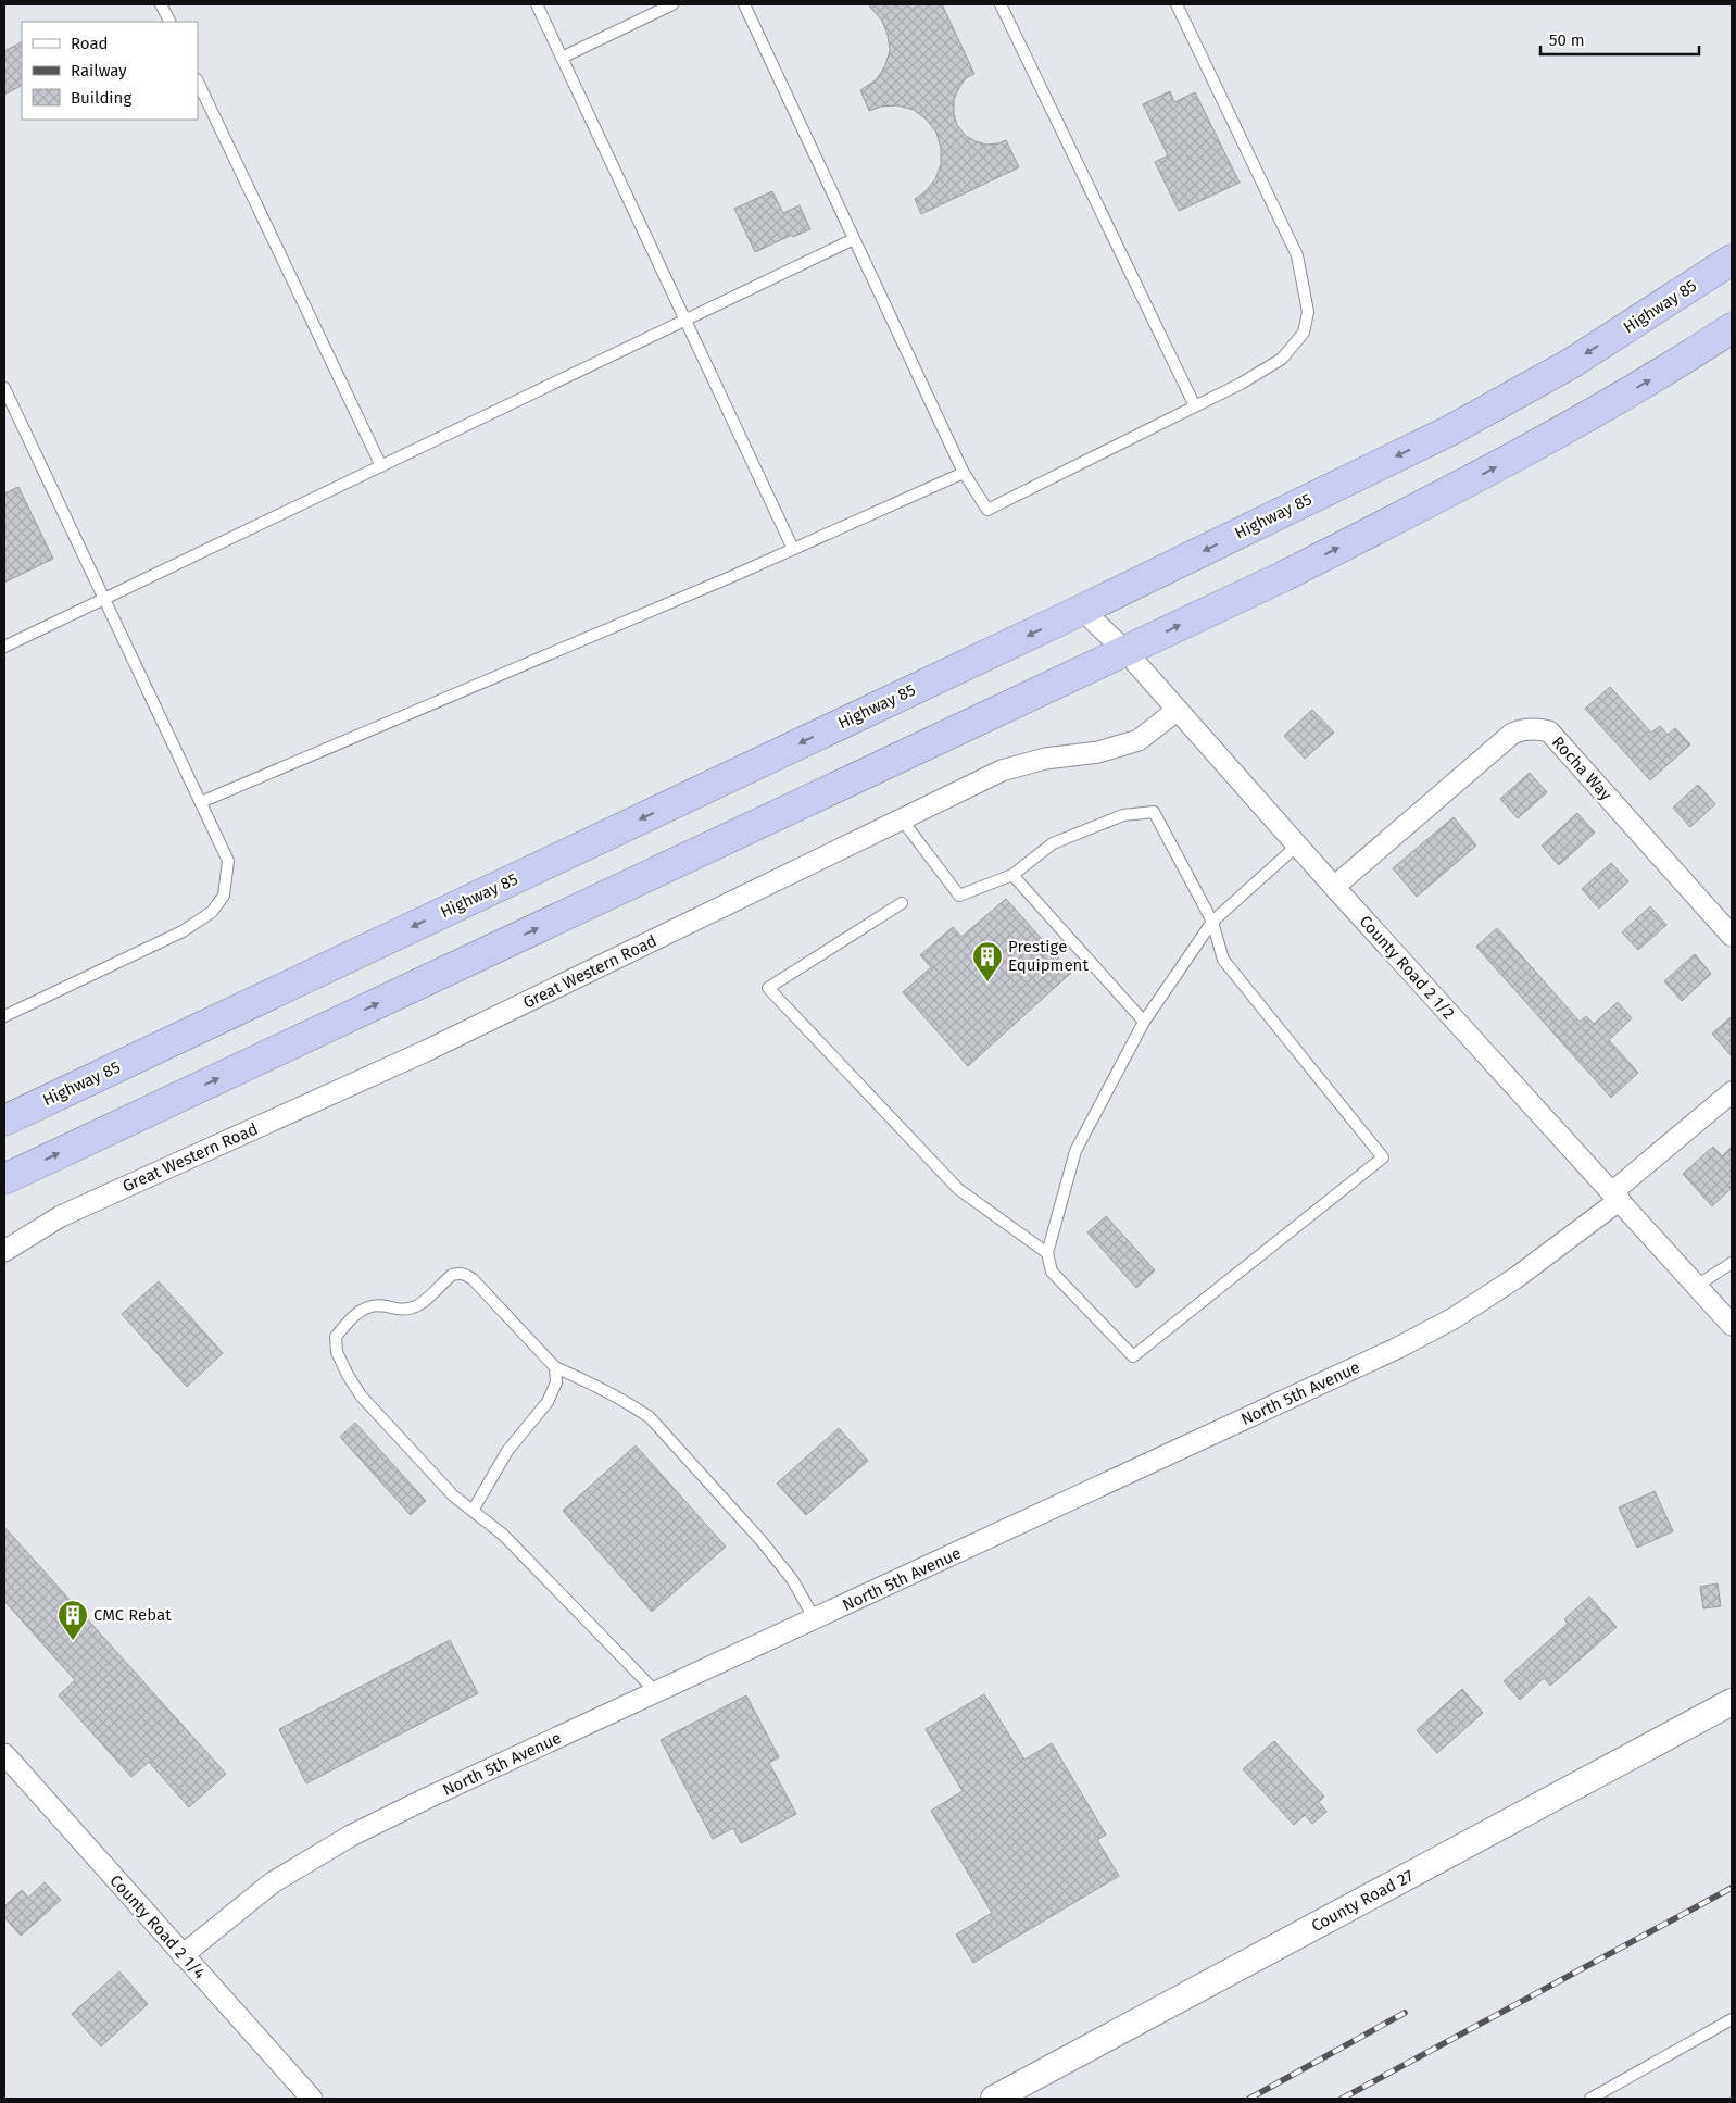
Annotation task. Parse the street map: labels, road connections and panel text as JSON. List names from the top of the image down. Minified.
{"streets":{"highway":["Highway 85"],"street":["Rocha Way","County Road 2 1/2","Great Western Road","North 5th Avenue","County Road 27","County Road 2 1/4"]},"crossings":[["Highway 85","County Road 2 1/2"],["Rocha Way","County Road 2 1/2"],["County Road 2 1/2","Great Western Road"],["County Road 2 1/2","North 5th Avenue"],["North 5th Avenue","County Road 2 1/4"]],"places":{"building":["Prestige Equipment","CMC Rebat"]},"legend":["Road","Railway","Building"],"scale_bar":"50 m"}
